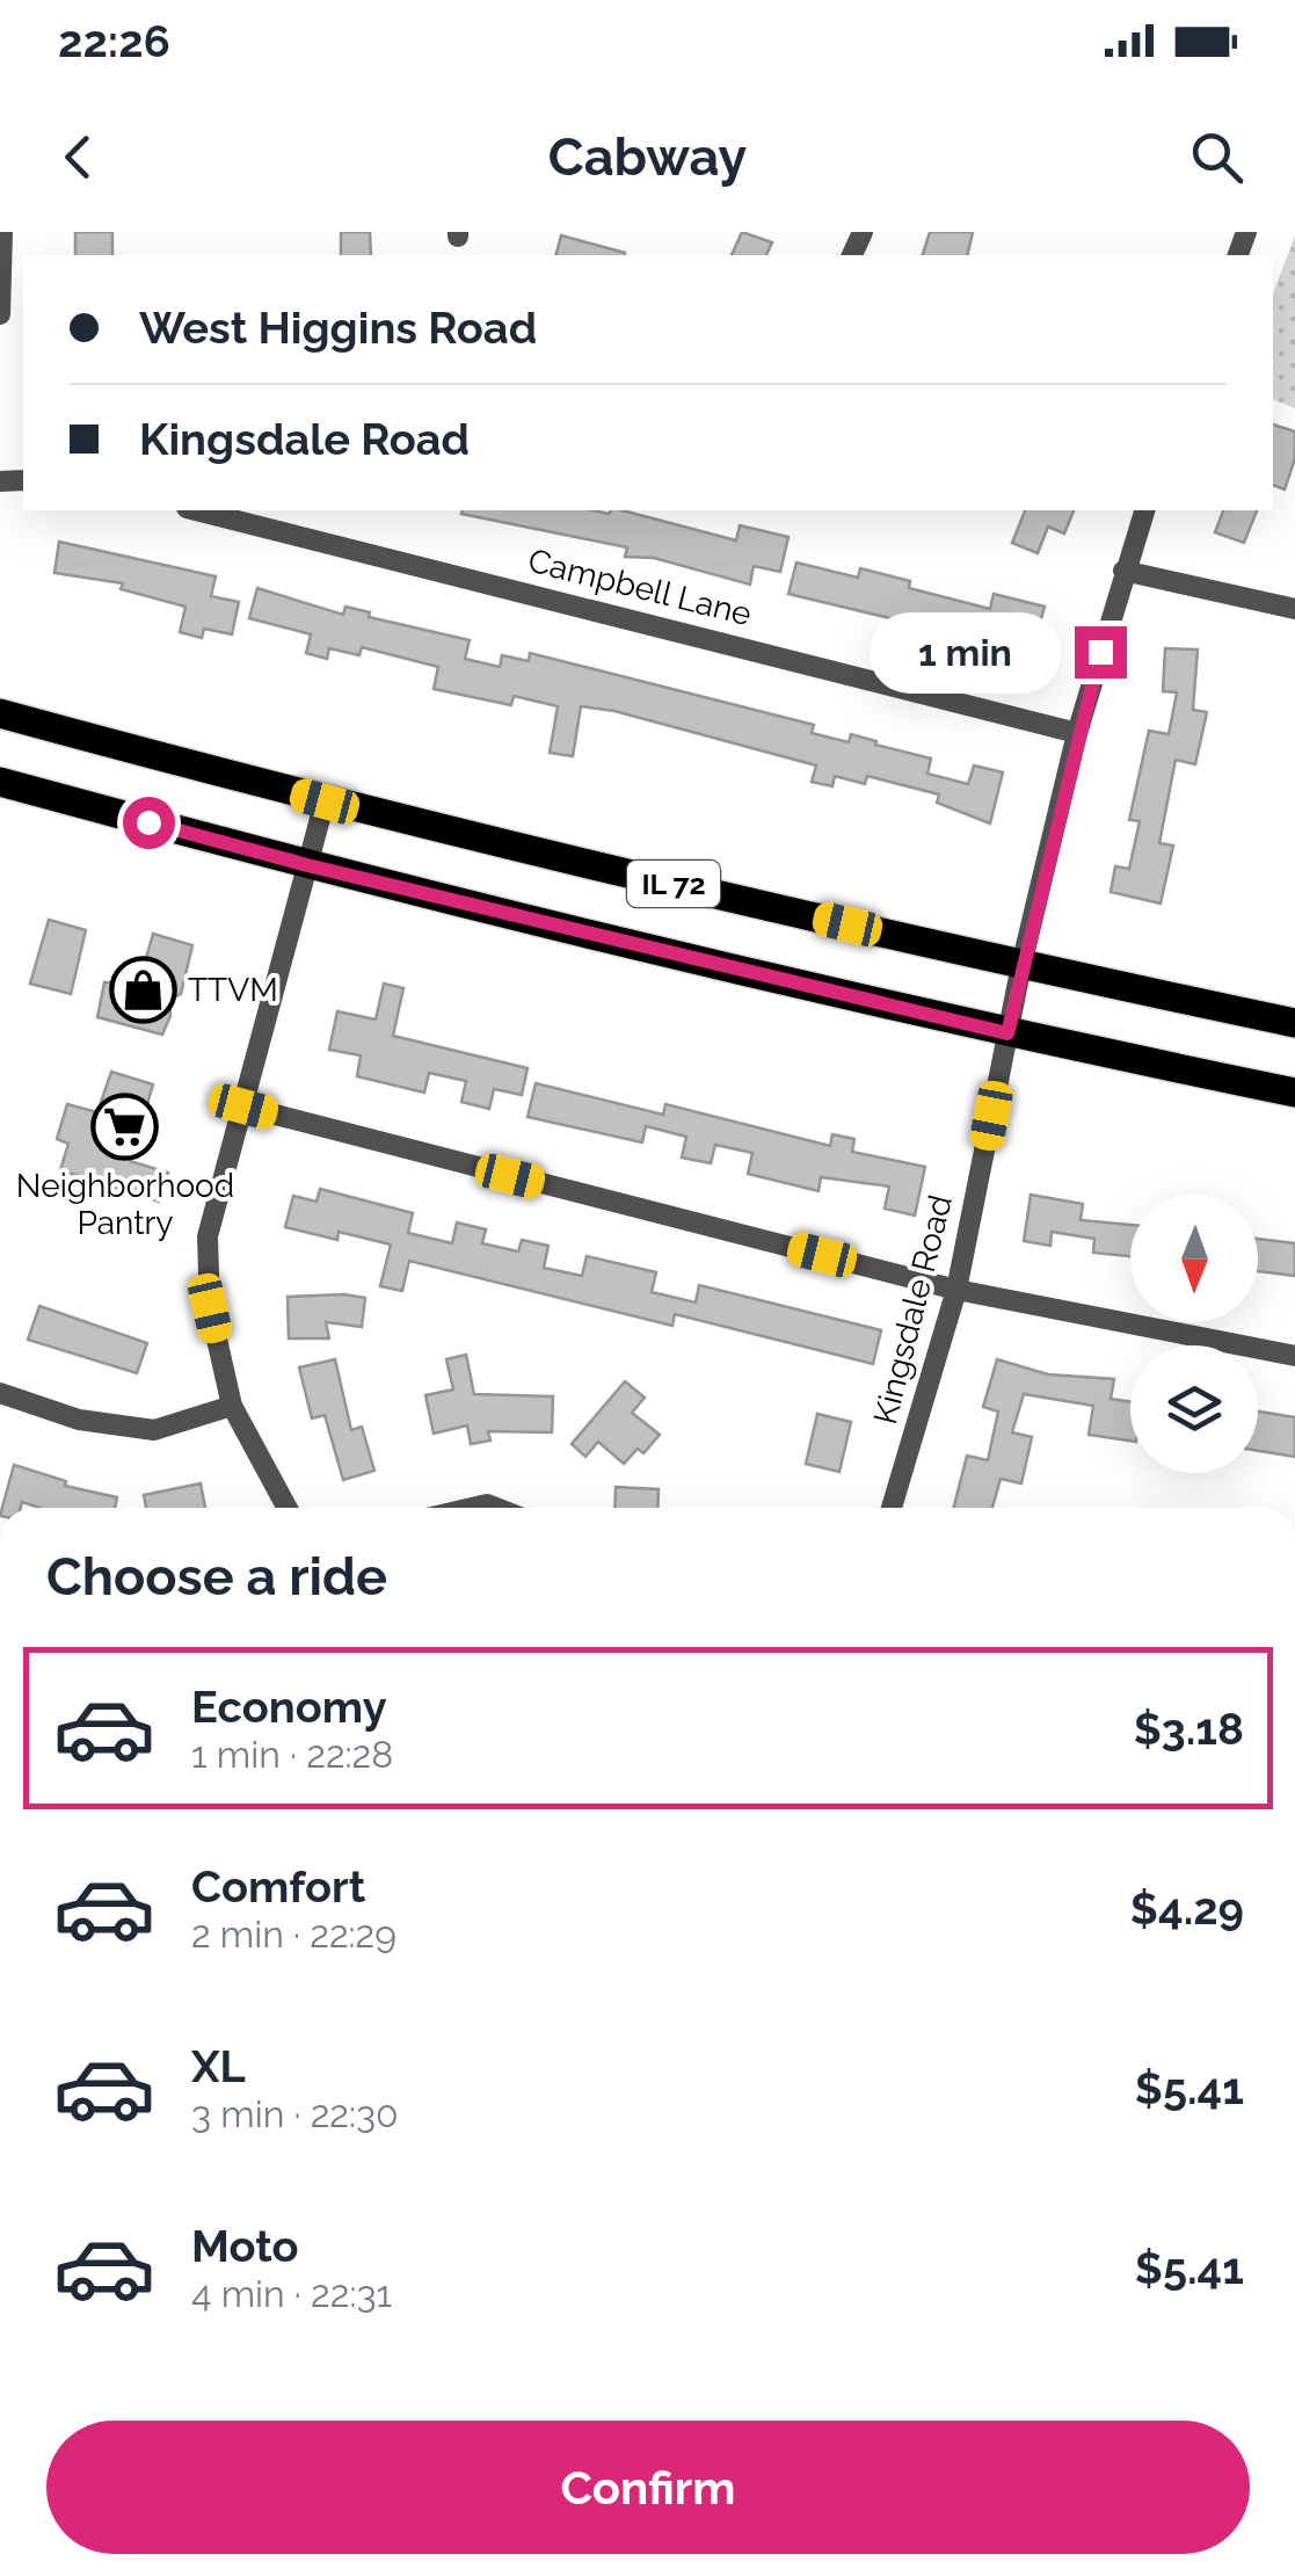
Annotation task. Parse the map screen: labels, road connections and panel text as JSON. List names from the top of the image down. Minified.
{"streets":{"main road":["IL 72"],"street":["Campbell Lane","Kingsdale Road"]},"crossings":[["Campbell Lane","Kingsdale Road"],["IL 72","Kingsdale Road"]],"places":{"shop":["TTVM"],"supermarket":["Neighborhood Pantry"]},"north":"bottom","page":{"status":"22:26","header":"Cabway","banner":["West Higgins Road","Kingsdale Road"],"bubble":"1 min","heading":"Choose a ride","list":[{"name":"Economy","note":"1 min · 22:28","value":"$3.18"},{"name":"Comfort","note":"2 min · 22:29","value":"$4.29"},{"name":"XL","note":"3 min · 22:30","value":"$5.41"},{"name":"Moto","note":"4 min · 22:31","value":"$5.41"}],"buttons":"Confirm"}}
